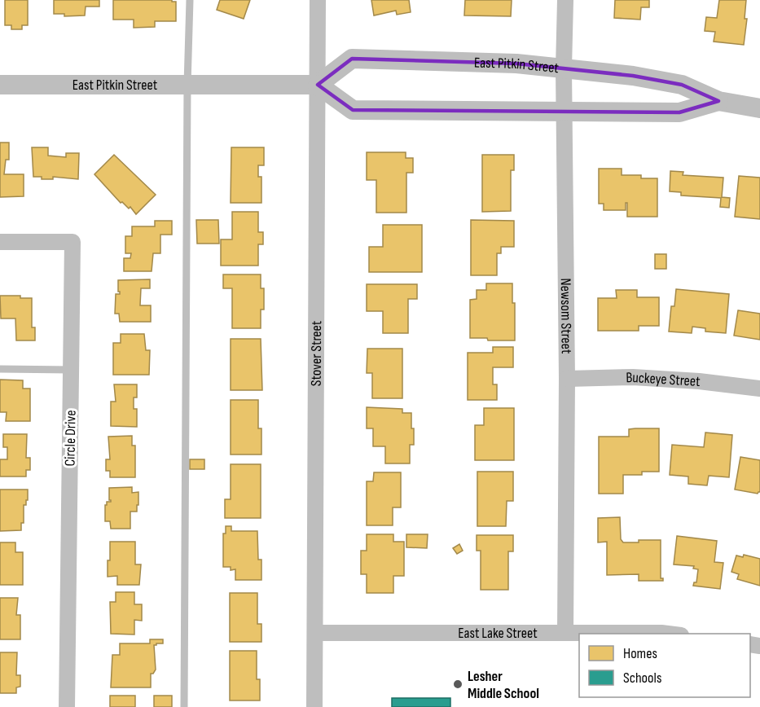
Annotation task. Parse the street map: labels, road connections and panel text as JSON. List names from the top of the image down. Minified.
{"streets":{"street":["East Pitkin Street","Newsom Street","Stover Street","Buckeye Street","Circle Drive","East Lake Street"]},"crossings":[["East Pitkin Street","Newsom Street"],["East Pitkin Street","Stover Street"],["Newsom Street","Buckeye Street"],["Newsom Street","East Lake Street"],["Stover Street","East Lake Street"]],"places":["Lesher Middle School"],"legend":["Homes","Schools"]}
